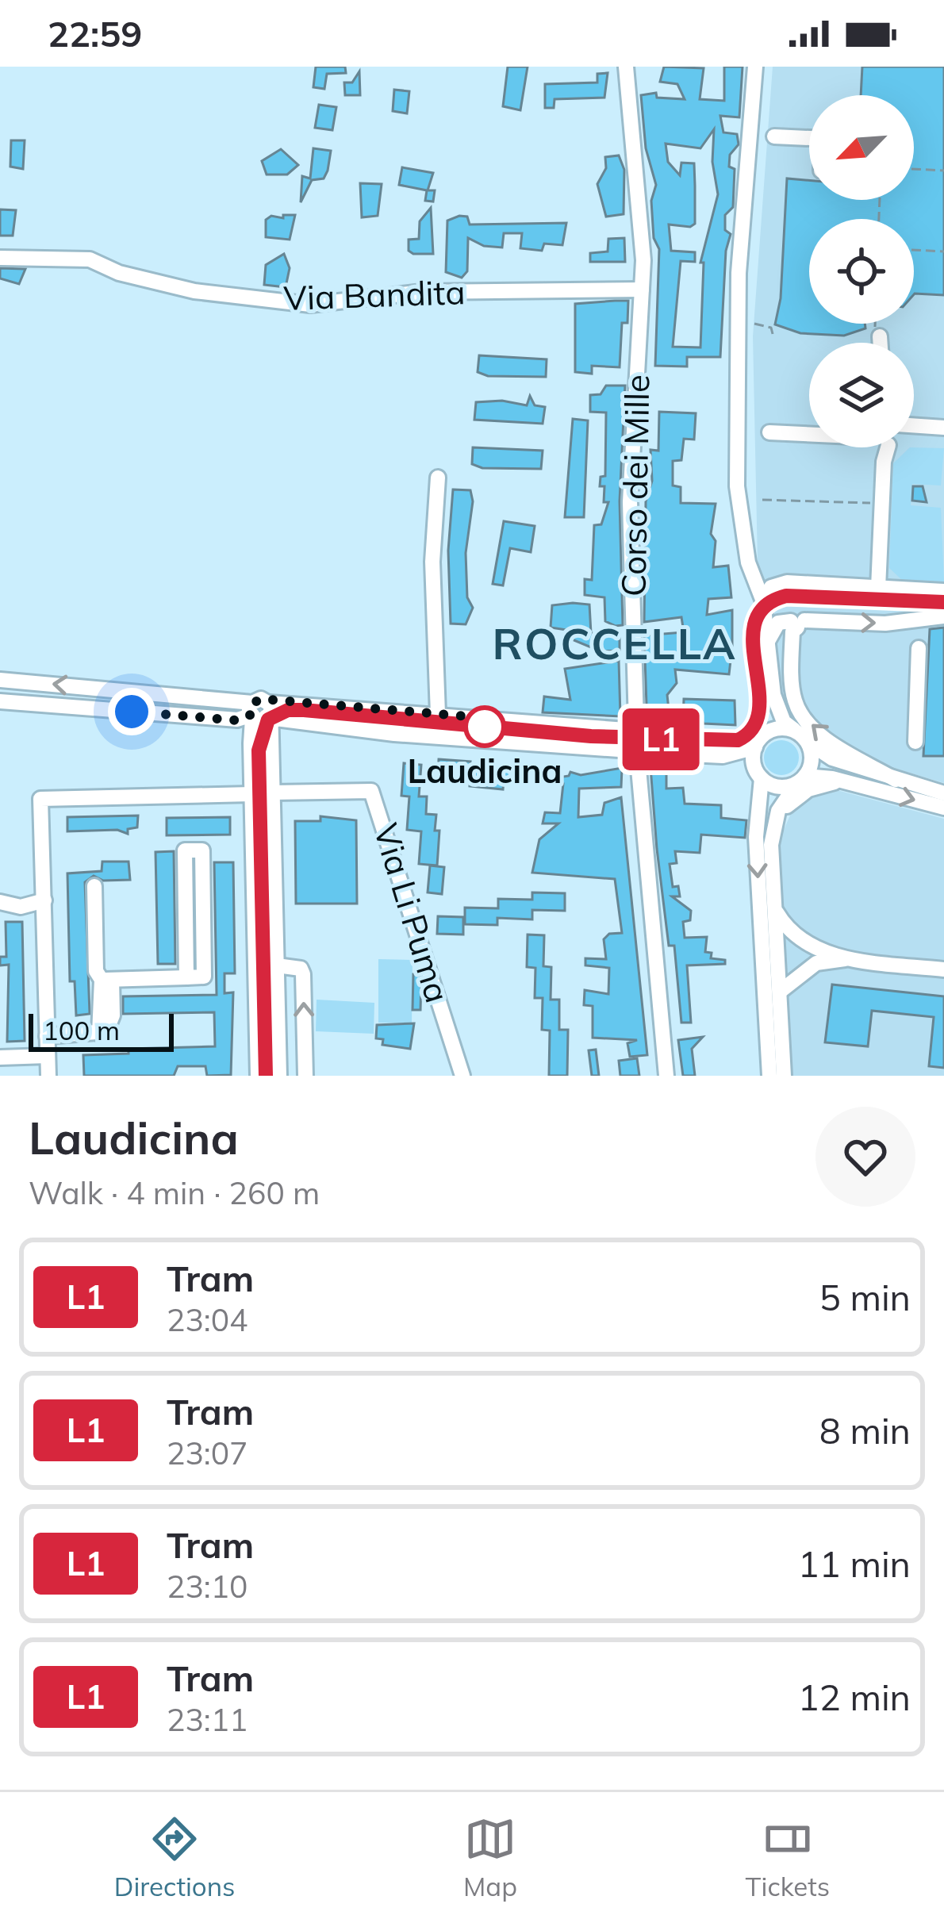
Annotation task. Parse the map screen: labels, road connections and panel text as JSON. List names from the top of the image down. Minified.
{"streets":{"street":["Via Bandita","Corso dei Mille","Via Li Puma"]},"crossings":[["Via Bandita","Corso dei Mille"]],"districts":["ROCCELLA"],"places":["Laudicina"],"lines":["tram line L1"],"scale_bar":"100 m","north":"bottom left","page":{"status":"22:59","on_map":"L1","scale":"100 m","heading":["Laudicina","Walk · 4 min · 260 m"],"list":[{"mark":"L1","name":"Tram","note":"23:04","value":"5 min"},{"mark":"L1","name":"Tram","note":"23:07","value":"8 min"},{"mark":"L1","name":"Tram","note":"23:10","value":"11 min"},{"mark":"L1","name":"Tram","note":"23:11","value":"12 min"}],"tabs":["Directions","Map","Tickets"]}}
